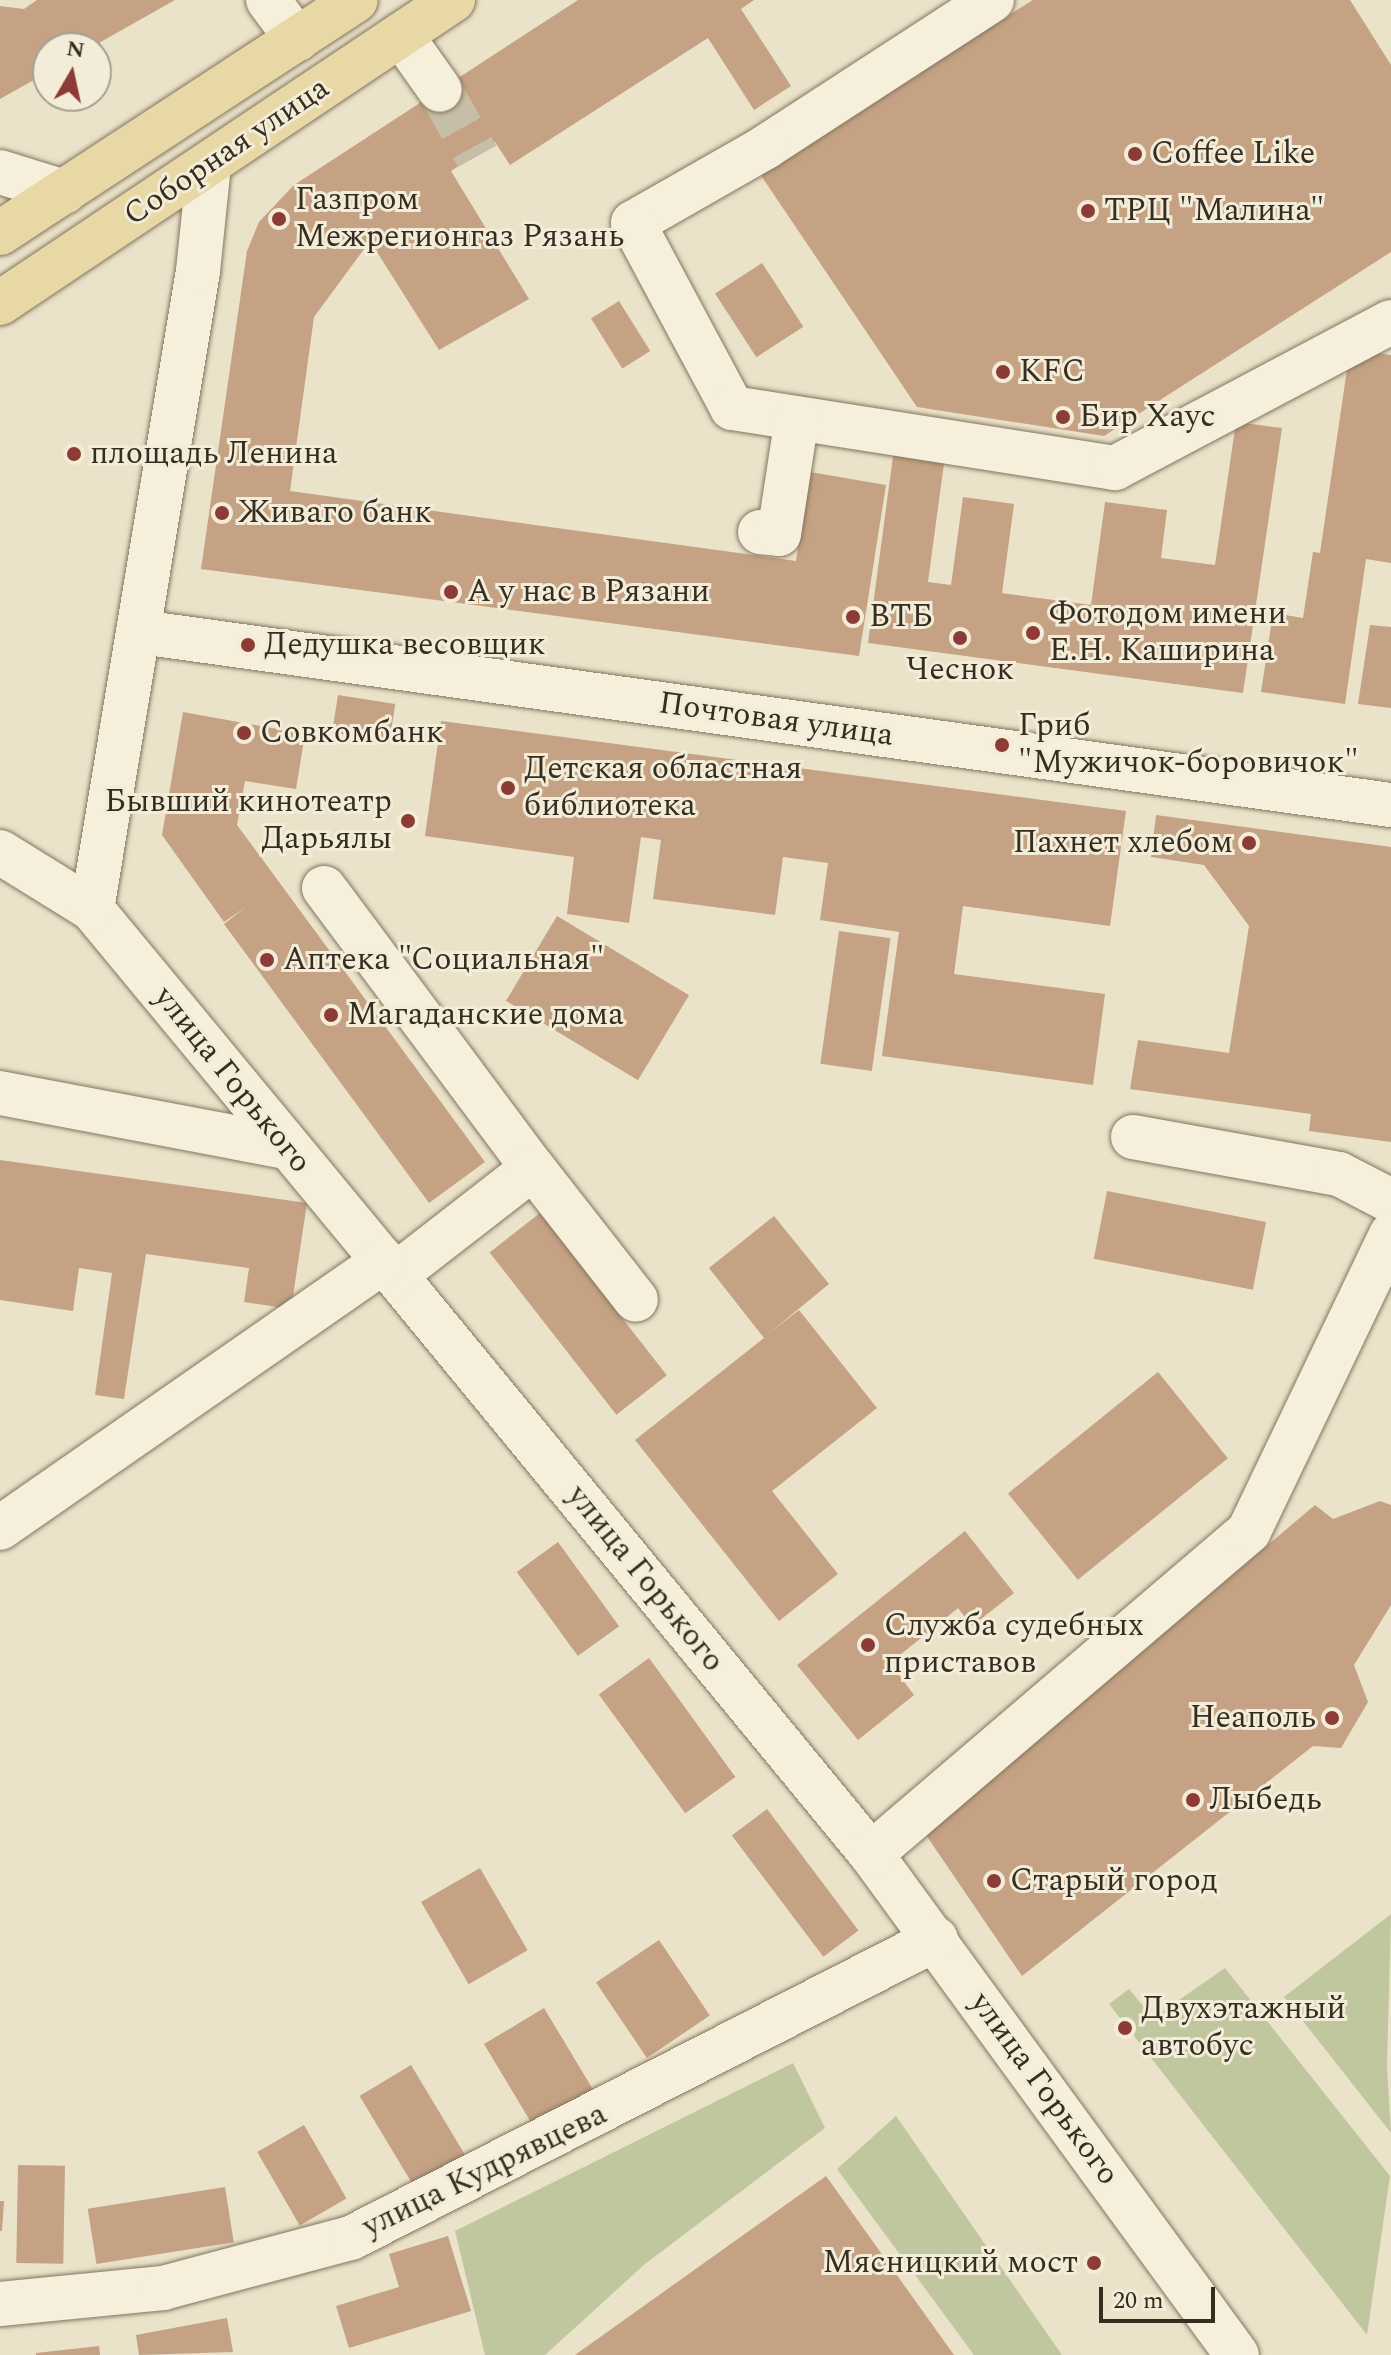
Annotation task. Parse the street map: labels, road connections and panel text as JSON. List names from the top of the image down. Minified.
{"streets":{"main road":["Соборная улица"],"street":["Почтовая улица","улица Горького","улица Кудрявцева"]},"crossings":[["улица Горького","улица Кудрявцева"]],"places":["Coffee Like","ТРЦ \"Малина\"","Газпром Межрегионгаз Рязань","KFC","Бир Хаус","площадь Ленина","Живаго банк","А у нас в Рязани","ВТБ","Фотодом имени Е.Н. Каширина","Чеснок","Дедушка весовщик","Совкомбанк","Гриб \"Мужичок-боровичок\"","Детская областная библиотека","Бывший кинотеатр Дарьялы","Пахнет хлебом","Аптека \"Социальная\"","Магаданские дома","Служба судебных приставов","Неаполь","Лыбедь","Старый город","Двухэтажный автобус","Мясницкий мост"],"scale_bar":"20 m","north":"top"}
